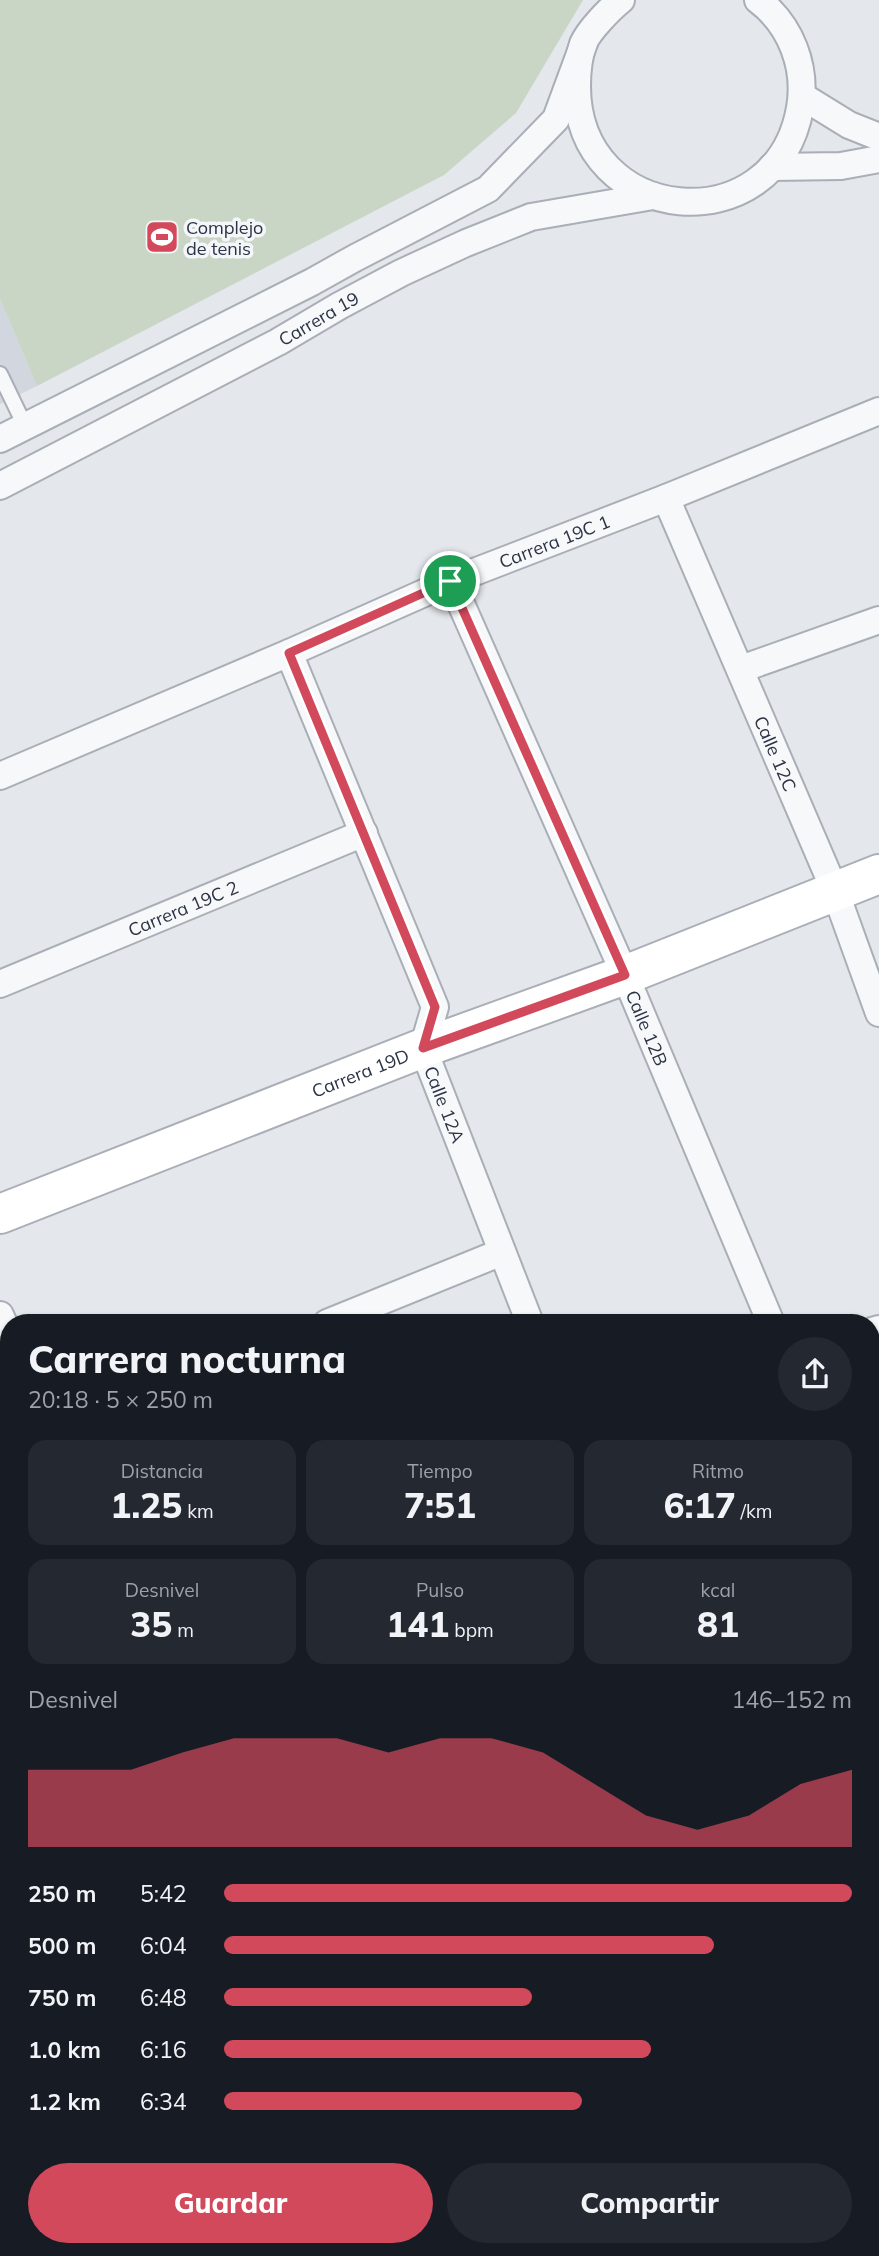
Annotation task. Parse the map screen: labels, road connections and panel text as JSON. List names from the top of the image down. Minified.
{"streets":{"street":["Carrera 19","Carrera 19C 1","Calle 12C","Carrera 19C 2","Calle 12B","Carrera 19D","Calle 12A"]},"crossings":[["Carrera 19C 1","Calle 12C"],["Carrera 19C 1","Calle 12B"],["Carrera 19C 1","Calle 12A"],["Calle 12C","Carrera 19D"],["Carrera 19C 2","Calle 12A"],["Calle 12B","Carrera 19D"],["Carrera 19D","Calle 12A"]],"places":{"sports":["Complejo de tenis"]},"page":{"heading":["Carrera nocturna","20:18 · 5 × 250 m"],"stats":[["Distancia","1.25 km"],["Tiempo","7:51"],["Ritmo","6:17 /km"],["Desnivel","35 m"],["Pulso","141 bpm"],["kcal","81"]],"chart":["Desnivel","146–152 m"],"list":[{"name":"250 m","note":"5:42"},{"name":"500 m","note":"6:04"},{"name":"750 m","note":"6:48"},{"name":"1.0 km","note":"6:16"},{"name":"1.2 km","note":"6:34"}],"buttons":["Guardar","Compartir"]}}
